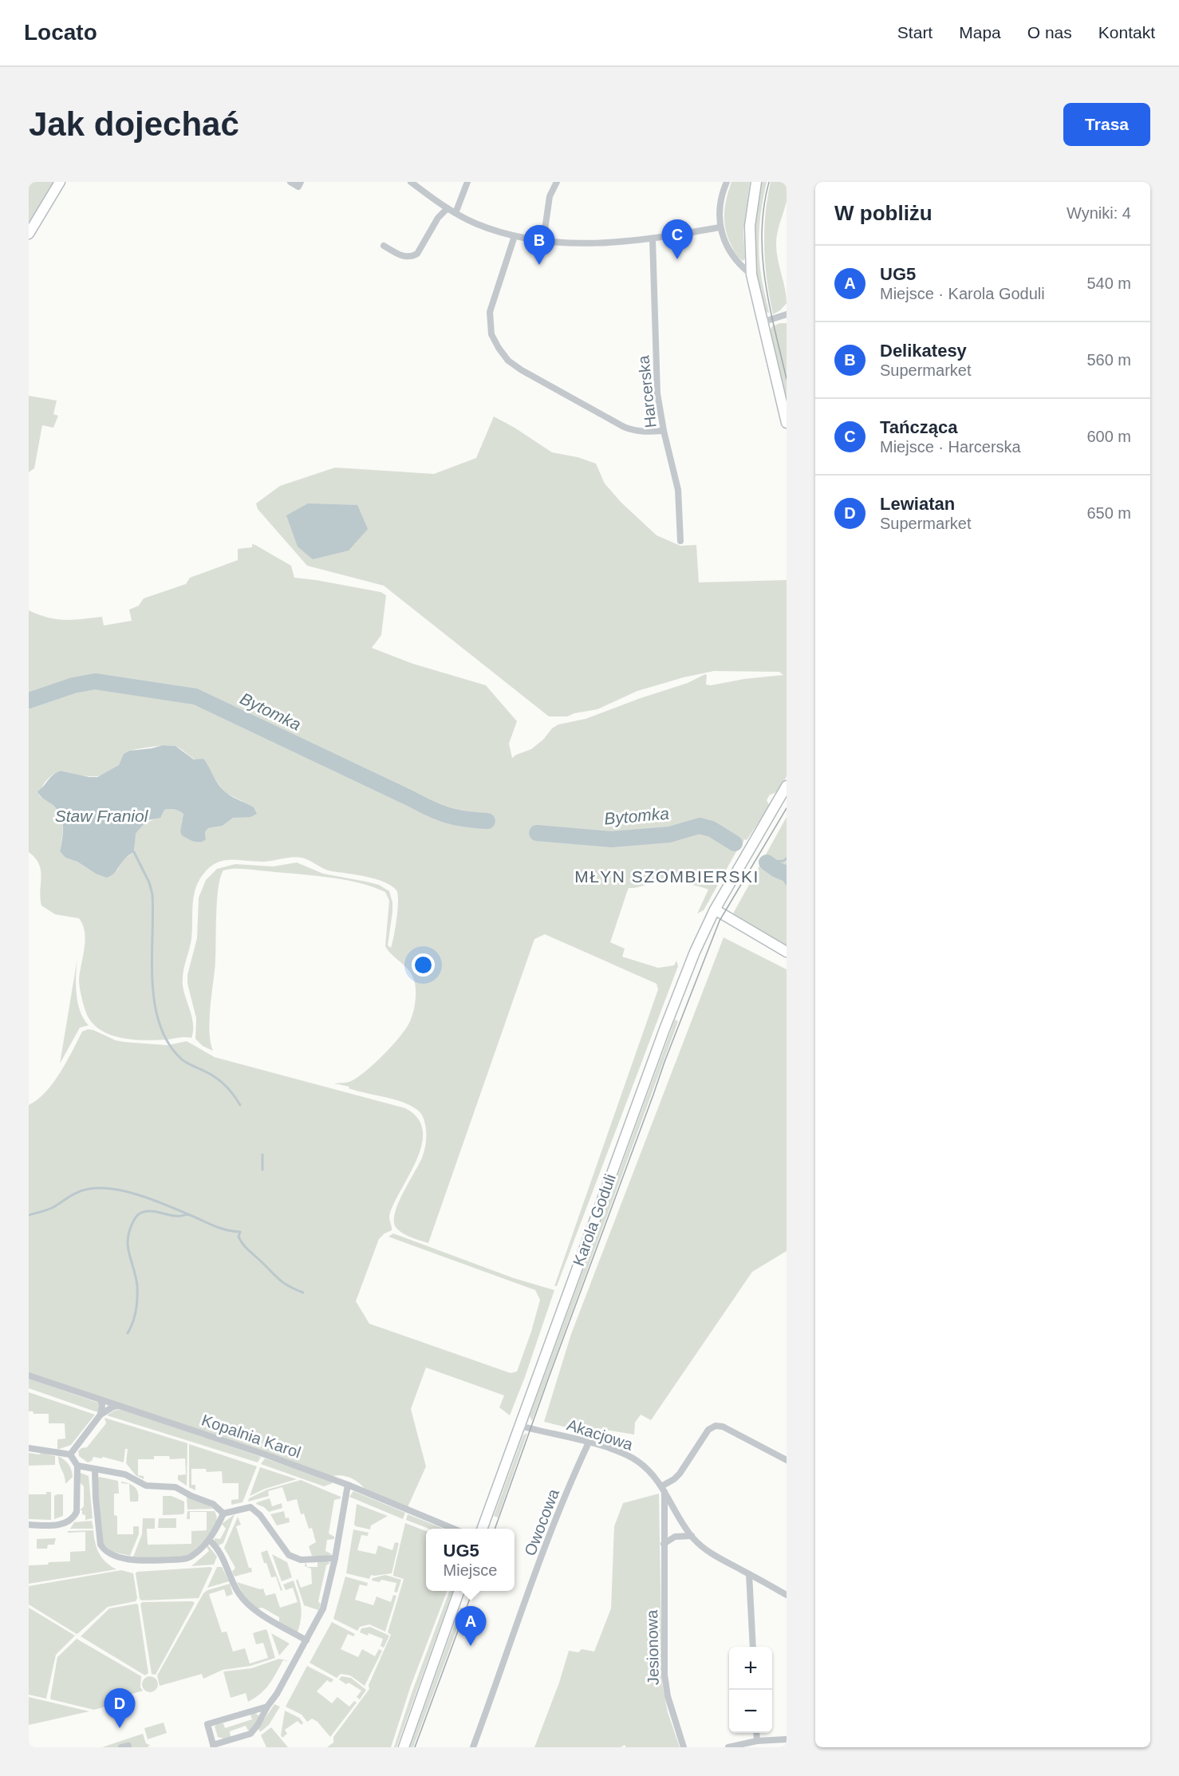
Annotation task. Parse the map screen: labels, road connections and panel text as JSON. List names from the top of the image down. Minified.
{"streets":{"main road":["Karola Goduli"],"street":["Harcerska","Akacjowa","Kopalnia Karol","Owocowa","Jesionowa"]},"crossings":[["Karola Goduli","Akacjowa"],["Akacjowa","Owocowa"],["Akacjowa","Jesionowa"]],"districts":["MŁYN SZOMBIERSKI"],"water":["Bytomka","Staw Franiol"],"page":{"header":"Locato","nav":["Start","Mapa","O nas","Kontakt"],"buttons":"Trasa","title":"Jak dojechać","heading":["W pobliżu","Wyniki: 4"],"pins":["C","B","A","D"],"list":[{"mark":"A","name":"UG5","note":"Miejsce · Karola Goduli","value":"540 m"},{"mark":"B","name":"Delikatesy","note":"Supermarket","value":"560 m"},{"mark":"C","name":"Tańcząca","note":"Miejsce · Harcerska","value":"600 m"},{"mark":"D","name":"Lewiatan","note":"Supermarket","value":"650 m"}],"popup":["UG5","Miejsce"],"map_buttons":["+","−"]}}
